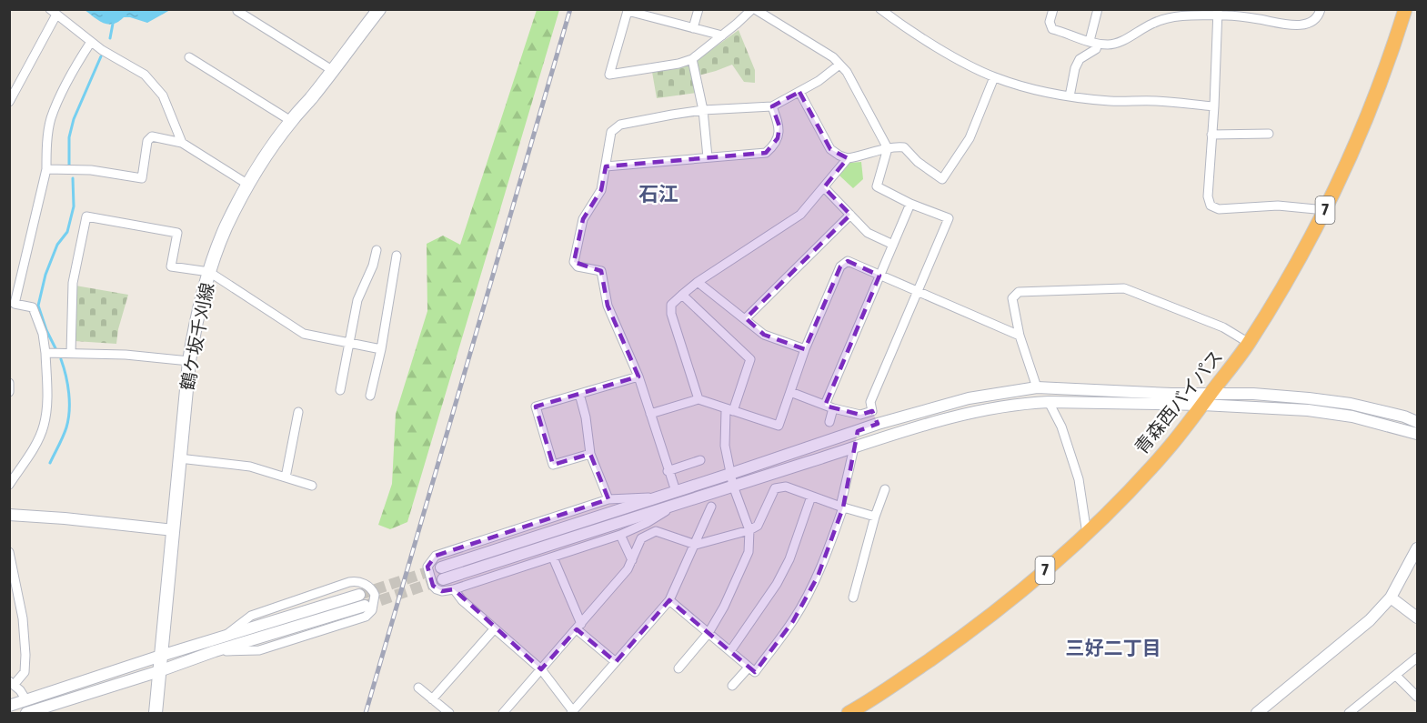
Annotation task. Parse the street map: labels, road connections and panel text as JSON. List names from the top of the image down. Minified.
{"streets":{"highway":["7","青森西バイパス"],"main road":["鶴ケ坂千刈線"]},"districts":["石江","三好二丁目"]}
